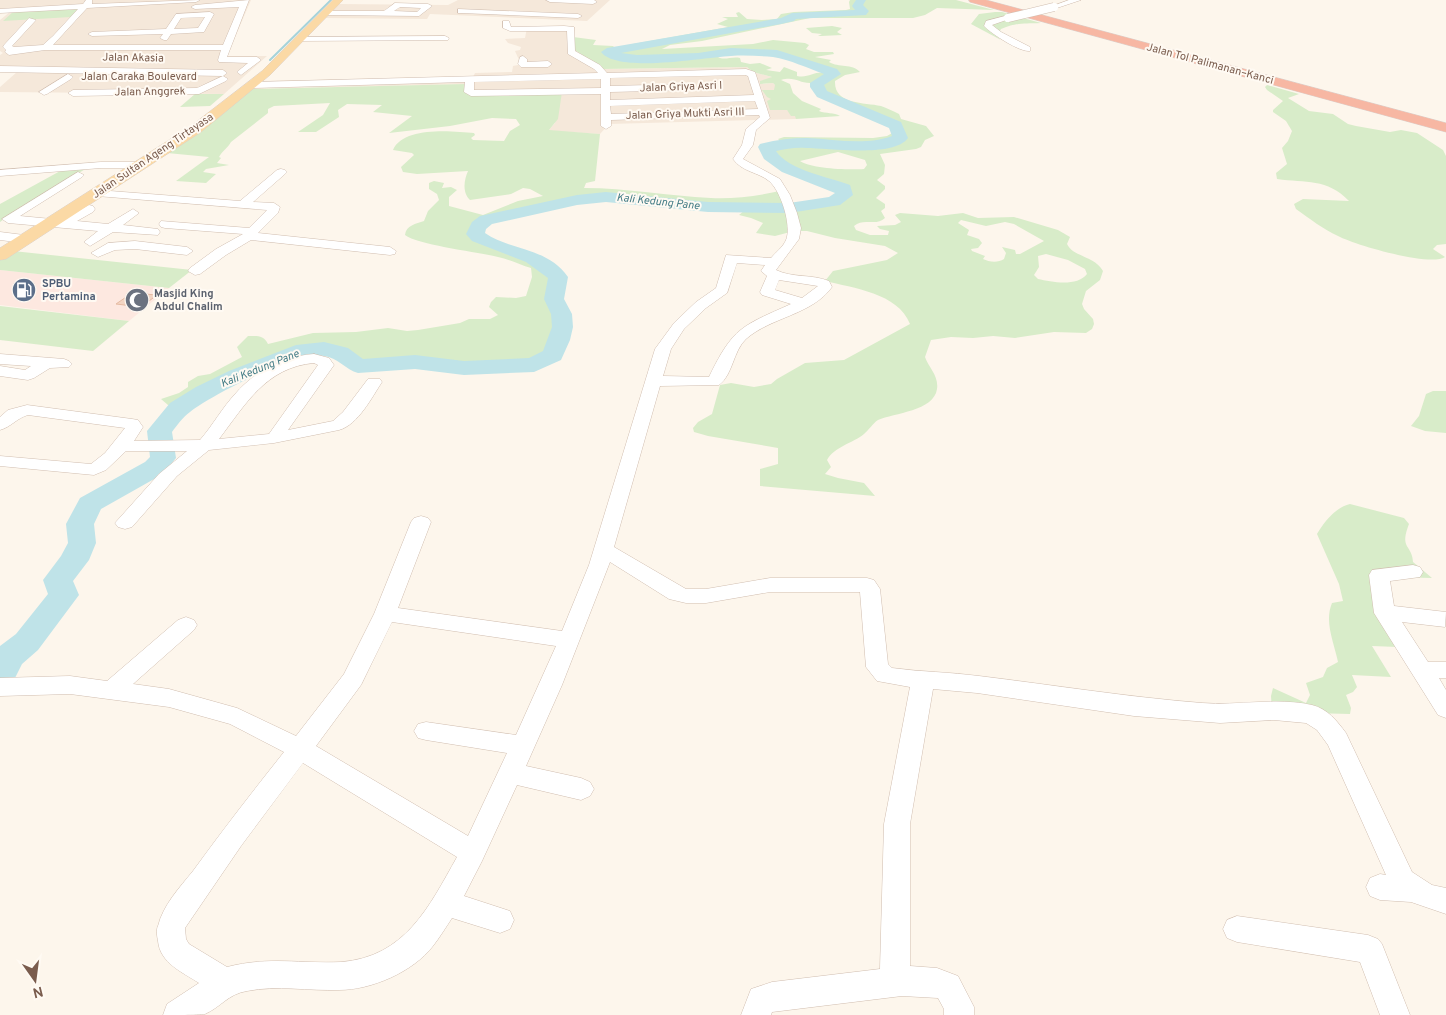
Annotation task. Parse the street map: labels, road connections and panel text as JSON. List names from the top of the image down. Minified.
{"streets":{"highway":["Jalan Tol Palimanan–Kanci"],"main road":["Jalan Sultan Ageng Tirtayasa"],"street":["Jalan Caraka Boulevard","Jalan Griya Asri I","Jalan Anggrek","Jalan Griya Mukti Asri III"]},"crossings":[["Jalan Caraka Boulevard","Jalan Anggrek"]],"water":["Kali Kedung Pane"],"places":{"fuel station":["SPBU Pertamina"],"mosque":["Masjid King Abdul Chalim"]},"north":"bottom"}
